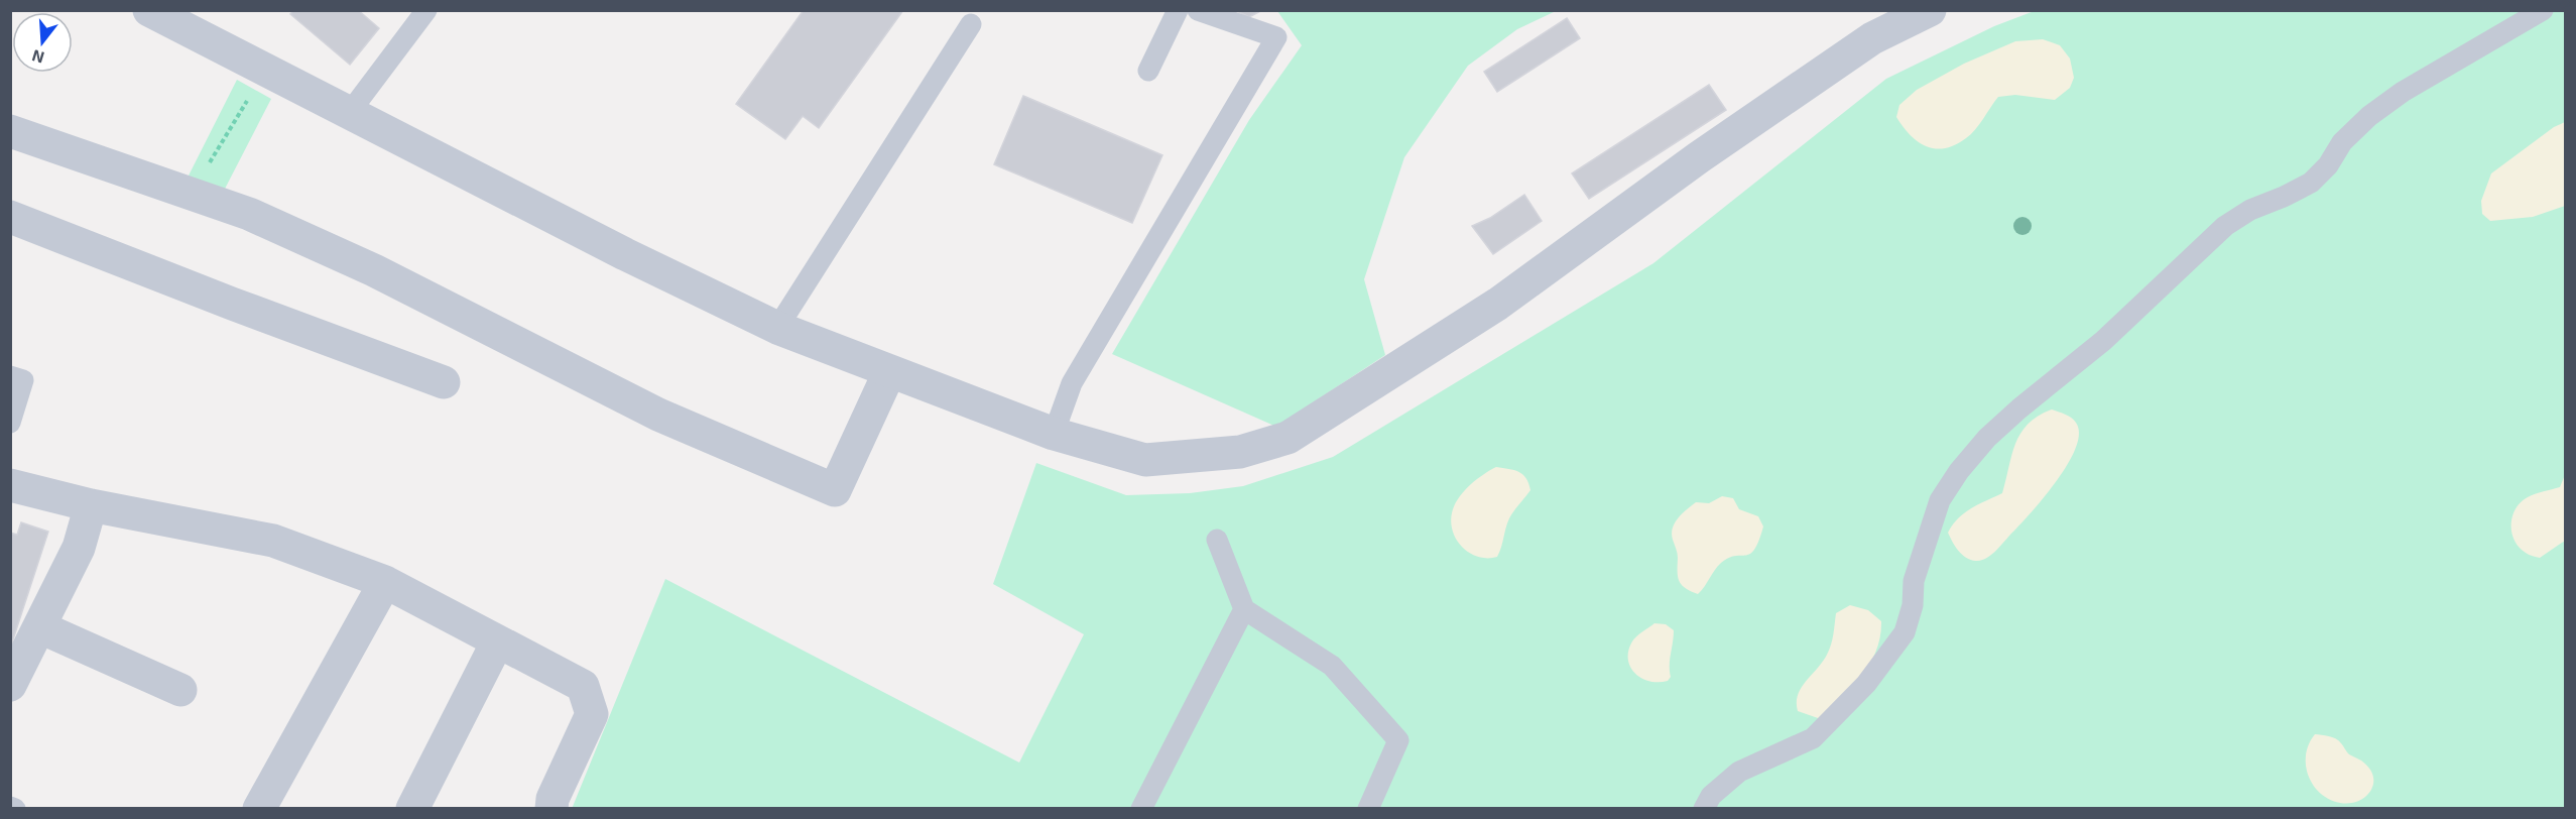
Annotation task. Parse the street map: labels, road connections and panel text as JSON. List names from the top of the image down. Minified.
{"north":"bottom"}
